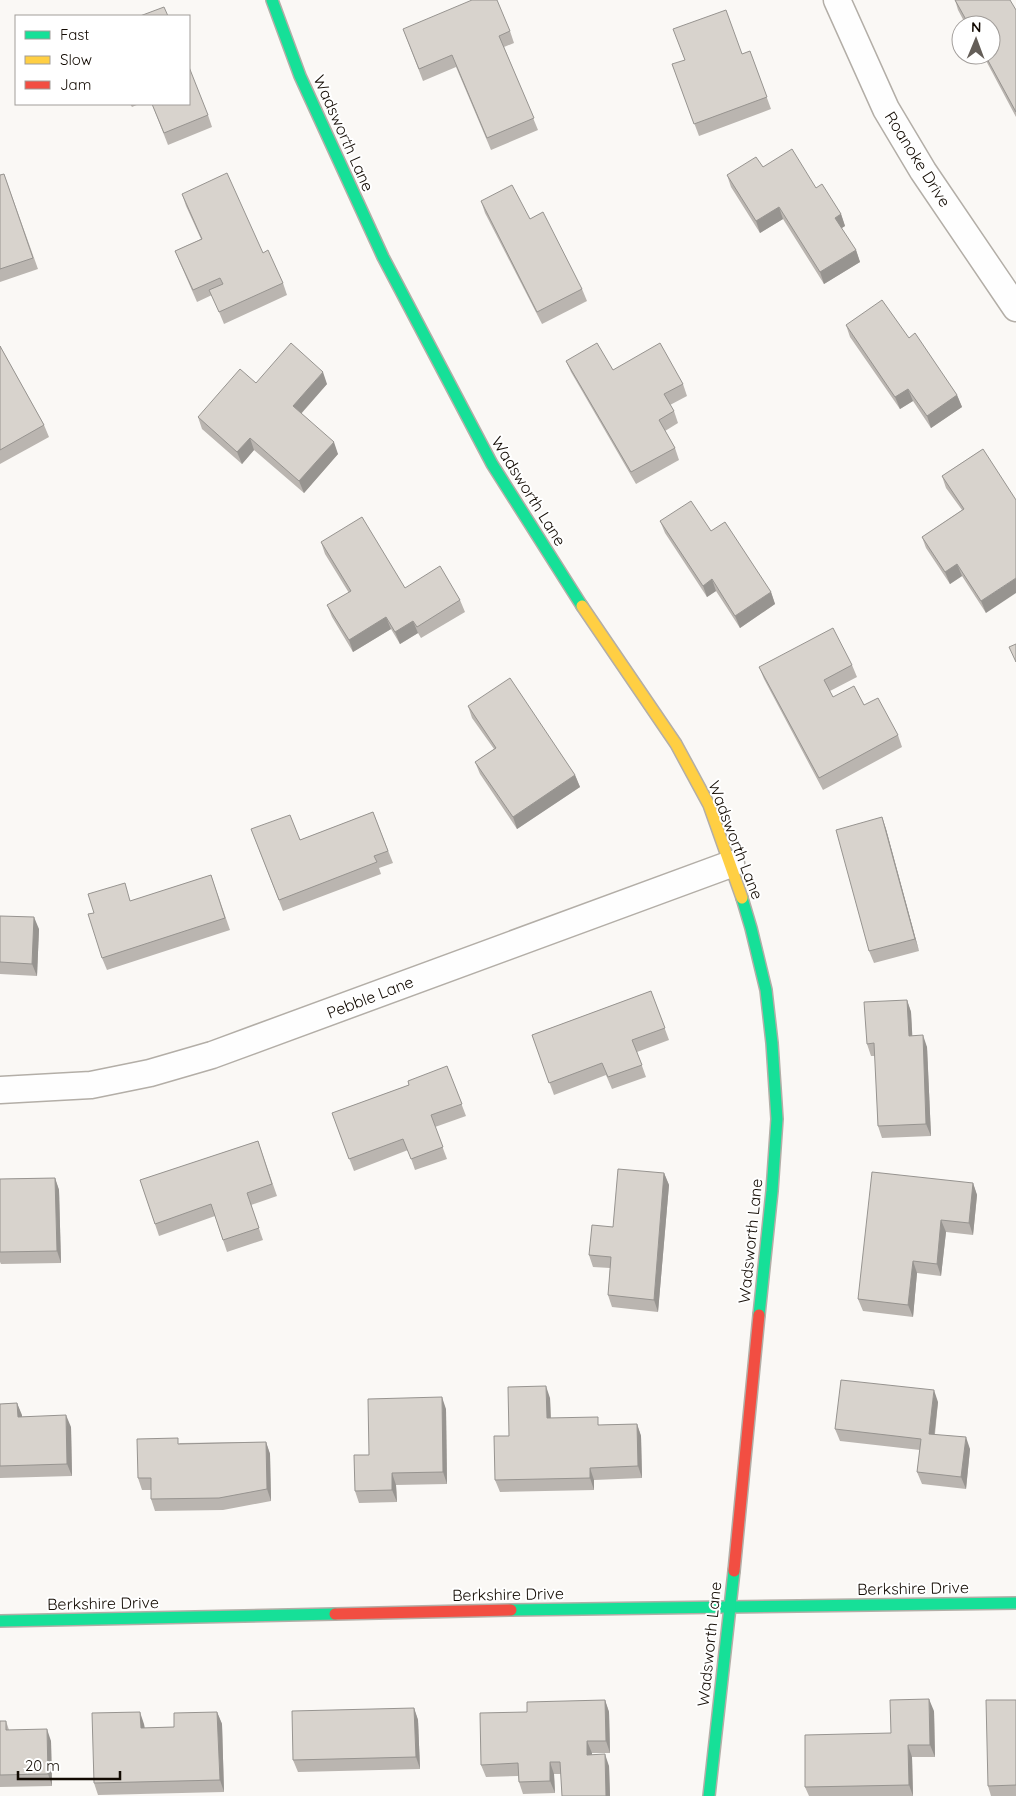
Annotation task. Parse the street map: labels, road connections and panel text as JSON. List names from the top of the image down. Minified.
{"streets":{"street":["Wadsworth Lane","Roanoke Drive","Pebble Lane","Berkshire Drive"]},"crossings":[["Wadsworth Lane","Pebble Lane"],["Wadsworth Lane","Berkshire Drive"]],"legend":["Fast","Slow","Jam"],"scale_bar":"20 m","north":"top"}
